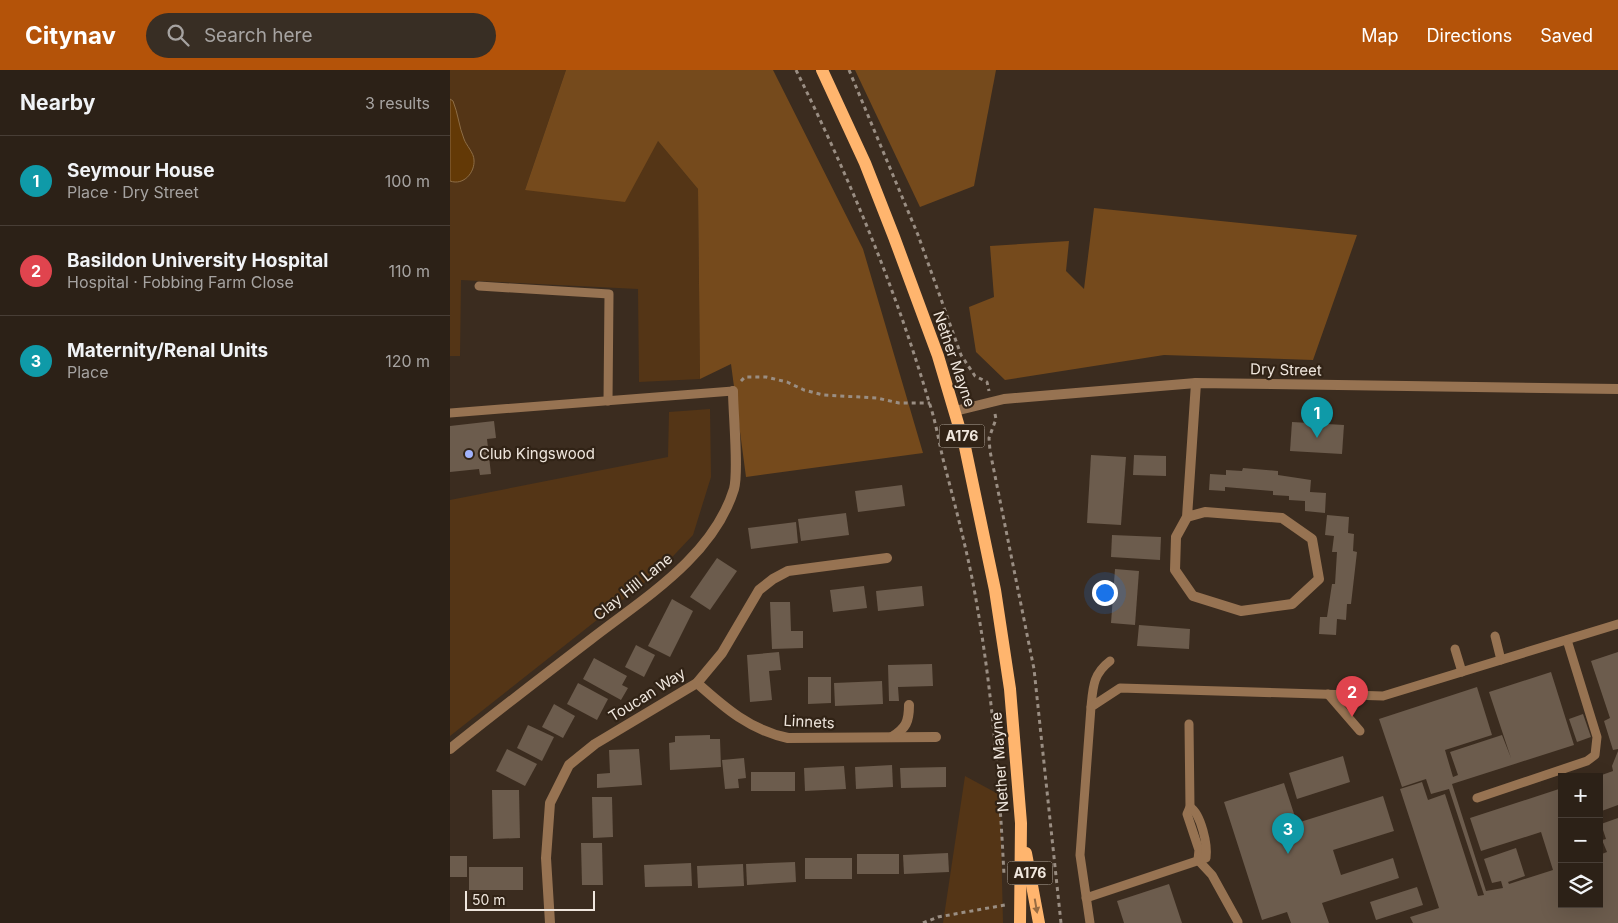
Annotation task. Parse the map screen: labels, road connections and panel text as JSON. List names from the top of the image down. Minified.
{"streets":{"main road":["Nether Mayne","A176"],"street":["Dry Street","Clay Hill Lane","Toucan Way","Linnets"]},"crossings":[["Nether Mayne","Dry Street"],["Toucan Way","Linnets"]],"places":["Club Kingswood"],"scale_bar":"50 m","page":{"header":"Citynav","search":"Search here","nav":["Map","Directions","Saved"],"heading":["Nearby","3 results"],"list":[{"mark":"1","name":"Seymour House","note":"Place · Dry Street","value":"100 m"},{"mark":"2","name":"Basildon University Hospital","note":"Hospital · Fobbing Farm Close","value":"110 m"},{"mark":"3","name":"Maternity/Renal Units","note":"Place","value":"120 m"}],"pins":["1","2","3"],"map_buttons":["+","−"],"scale":"50 m"}}
